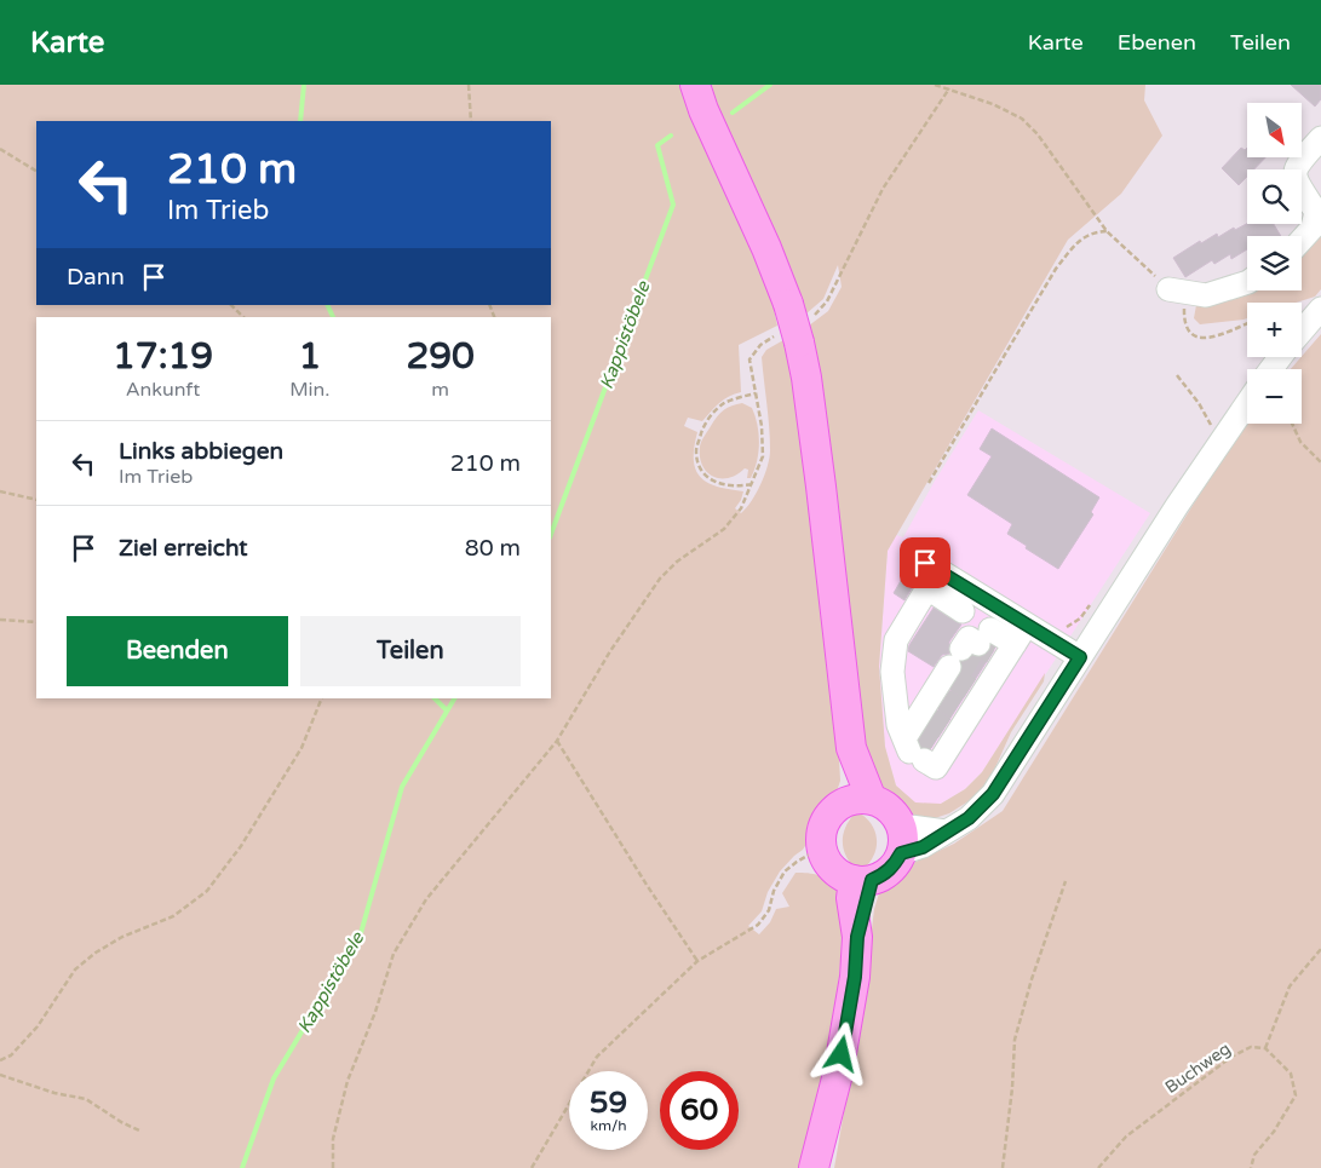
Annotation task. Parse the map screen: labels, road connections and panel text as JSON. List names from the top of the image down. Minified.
{"streets":{"path":["Buchweg"]},"water":["Kappistöbele"],"north":"bottom right","page":{"header":"Karte","nav":["Karte","Ebenen","Teilen"],"map_buttons":["+","−"],"turn":["210 m","Im Trieb"],"then":"Dann","eta":["17:19","Ankunft","1","Min.","290","m"],"list":[{"name":"Links abbiegen","note":"Im Trieb","value":"210 m"},{"name":"Ziel erreicht","value":"80 m"}],"buttons":["Beenden","Teilen"],"speed":"59 km/h","limit":"60"}}
